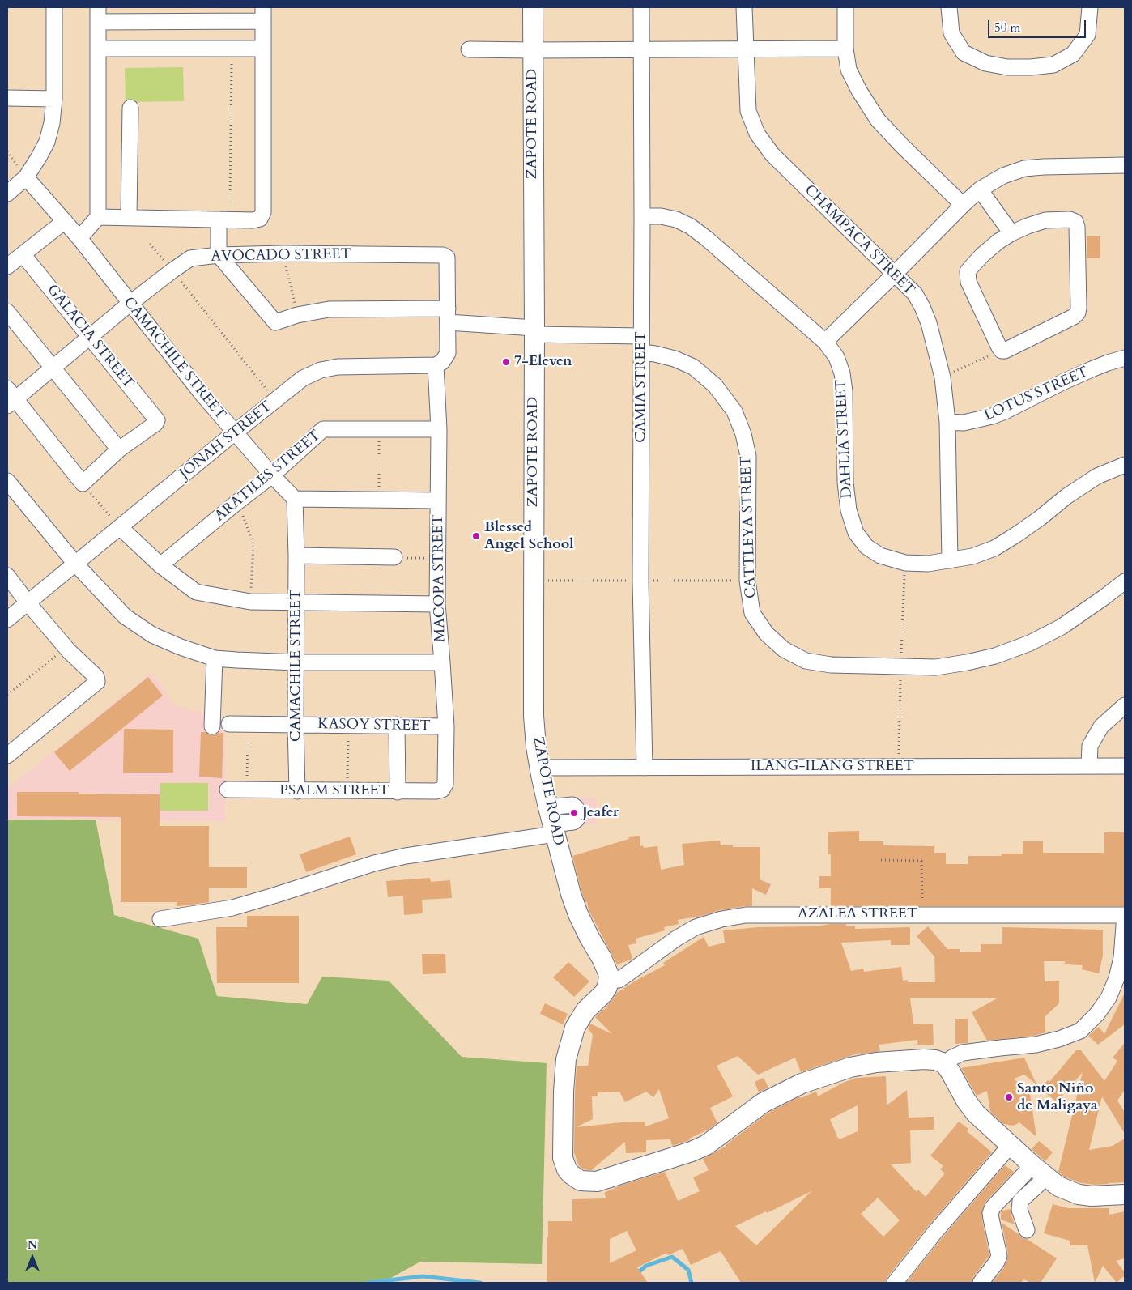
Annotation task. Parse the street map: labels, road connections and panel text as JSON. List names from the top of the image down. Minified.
{"streets":{"main road":["ZAPOTE ROAD"],"street":["CHAMPACA STREET","AVOCADO STREET","GALACIA STREET","CAMACHILE STREET","CAMIA STREET","LOTUS STREET","DAHLIA STREET","JONAH STREET","ARATILES STREET","CATTLEYA STREET","MACOPA STREET","KASOY STREET","ILANG-ILANG STREET","PSALM STREET","AZALEA STREET"]},"crossings":[["ZAPOTE ROAD","ILANG-ILANG STREET"],["ZAPOTE ROAD","AZALEA STREET"],["CHAMPACA STREET","LOTUS STREET"],["CHAMPACA STREET","DAHLIA STREET"],["AVOCADO STREET","GALACIA STREET"],["AVOCADO STREET","CAMACHILE STREET"],["CAMACHILE STREET","JONAH STREET"],["CAMACHILE STREET","ARATILES STREET"],["CAMACHILE STREET","KASOY STREET"],["CAMACHILE STREET","PSALM STREET"],["CAMIA STREET","DAHLIA STREET"],["CAMIA STREET","CATTLEYA STREET"],["CAMIA STREET","ILANG-ILANG STREET"],["JONAH STREET","MACOPA STREET"],["ARATILES STREET","MACOPA STREET"],["MACOPA STREET","KASOY STREET"],["MACOPA STREET","PSALM STREET"]],"places":["7-Eleven","Blessed Angel School","Jeafer","Santo Niño de Maligaya"],"scale_bar":"50 m","north":"top"}
